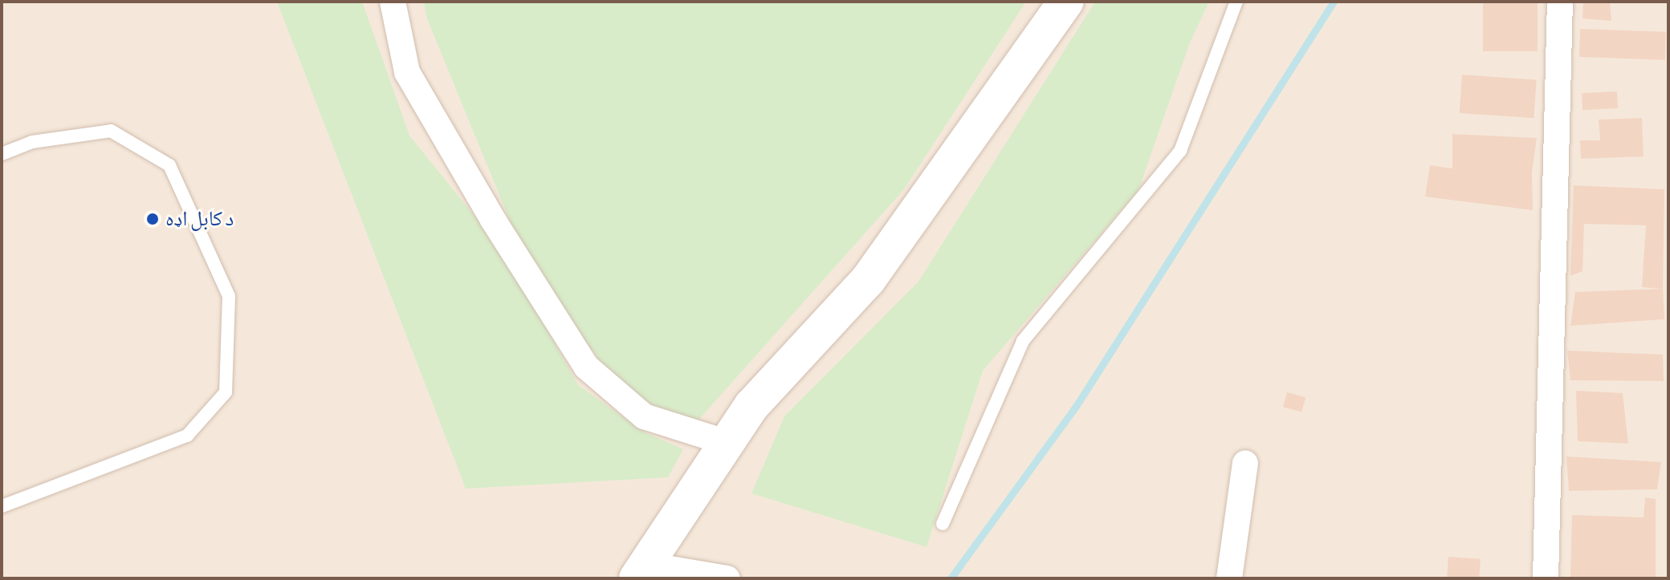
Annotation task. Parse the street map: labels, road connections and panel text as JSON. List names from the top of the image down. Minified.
{"places":["د کابل اډه"]}
